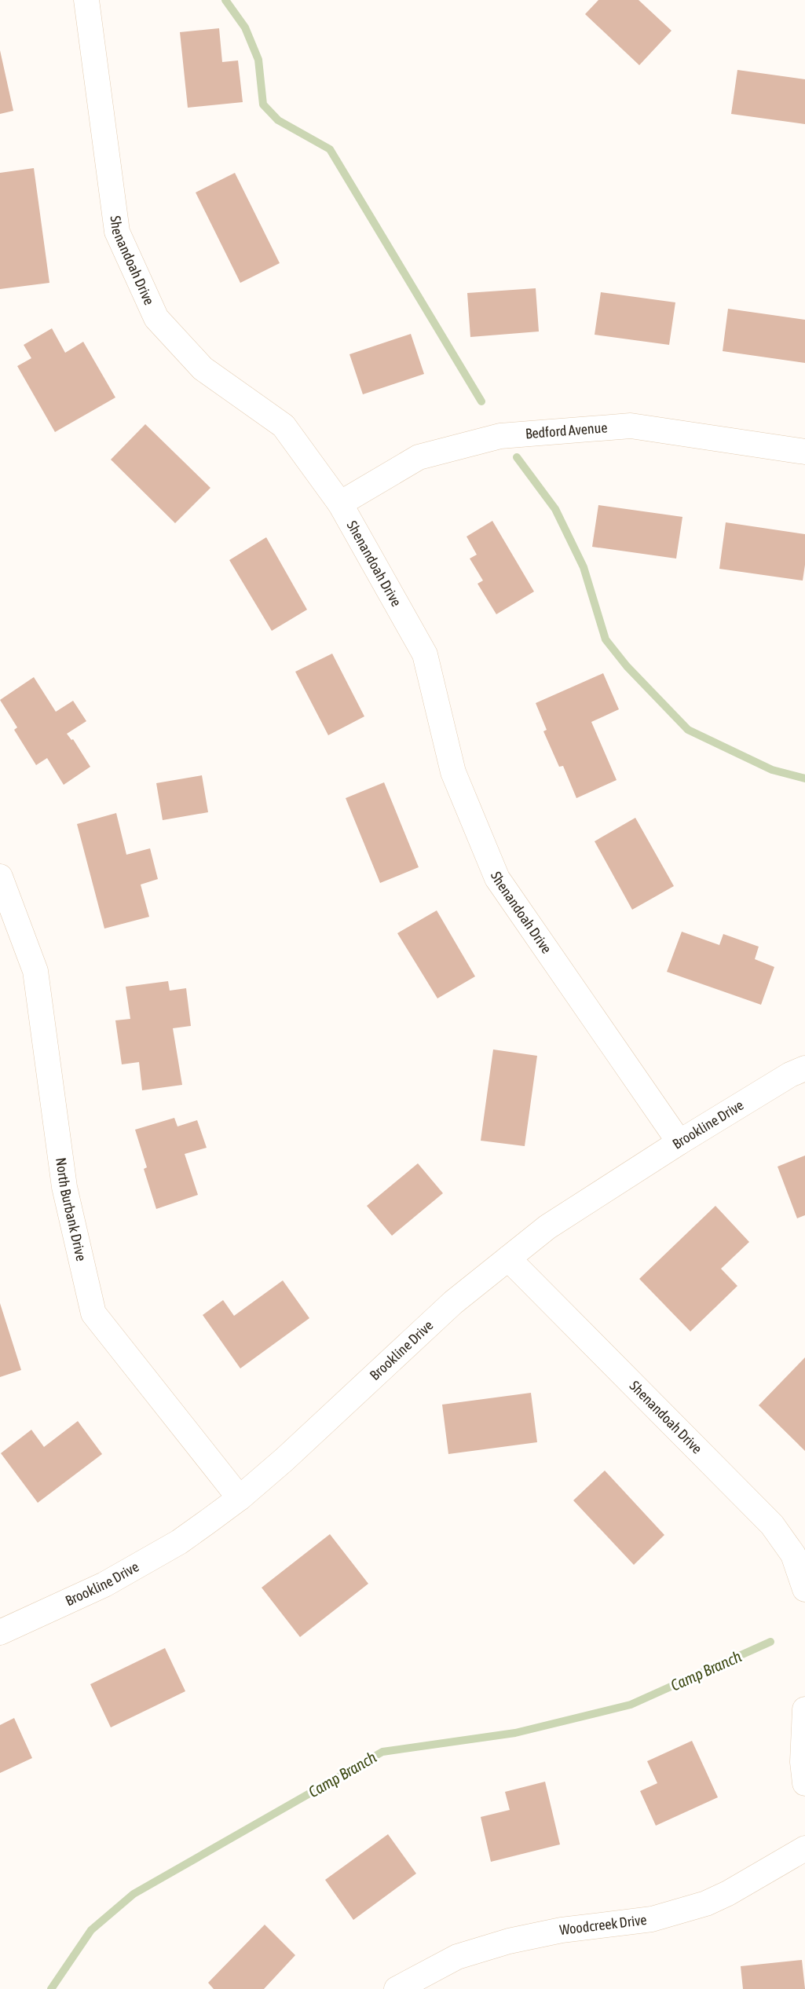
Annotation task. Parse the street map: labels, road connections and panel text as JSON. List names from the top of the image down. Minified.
{"streets":{"street":["Shenandoah Drive","Bedford Avenue","Brookline Drive","North Burbank Drive","Woodcreek Drive"]},"crossings":[["Shenandoah Drive","Bedford Avenue"],["Shenandoah Drive","Brookline Drive"],["Brookline Drive","North Burbank Drive"]],"water":["Camp Branch"]}
